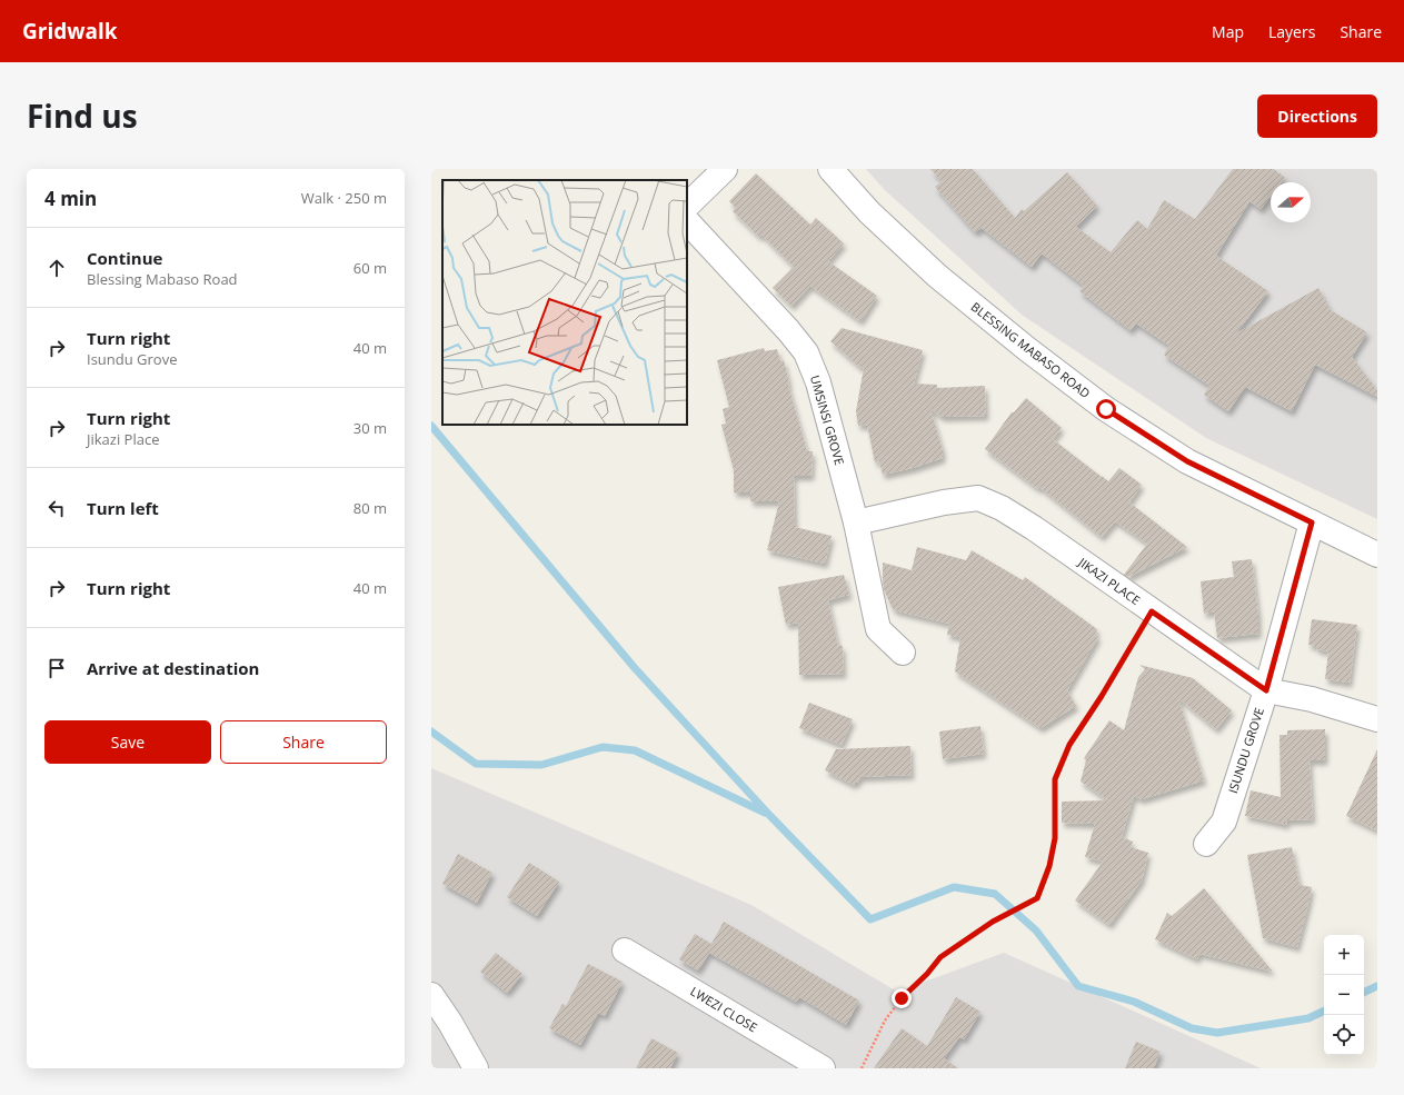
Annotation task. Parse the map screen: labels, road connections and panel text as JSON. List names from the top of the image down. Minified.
{"streets":{"street":["BLESSING MABASO ROAD","UMSINSI GROVE","JIKAZI PLACE","ISUNDU GROVE","LWEZI CLOSE"]},"crossings":[["BLESSING MABASO ROAD","ISUNDU GROVE"],["UMSINSI GROVE","JIKAZI PLACE"],["JIKAZI PLACE","ISUNDU GROVE"]],"north":"right","page":{"header":"Gridwalk","nav":["Map","Layers","Share"],"title":"Find us","buttons":["Directions",["Save","Share"]],"heading":["4 min","Walk · 250 m"],"list":[["Continue","Blessing Mabaso Road","60 m"],["Turn right","Isundu Grove","40 m"],["Turn right","Jikazi Place","30 m"],["Turn left","80 m"],["Turn right","40 m"],"Arrive at destination"],"map_buttons":["+","−"]}}
